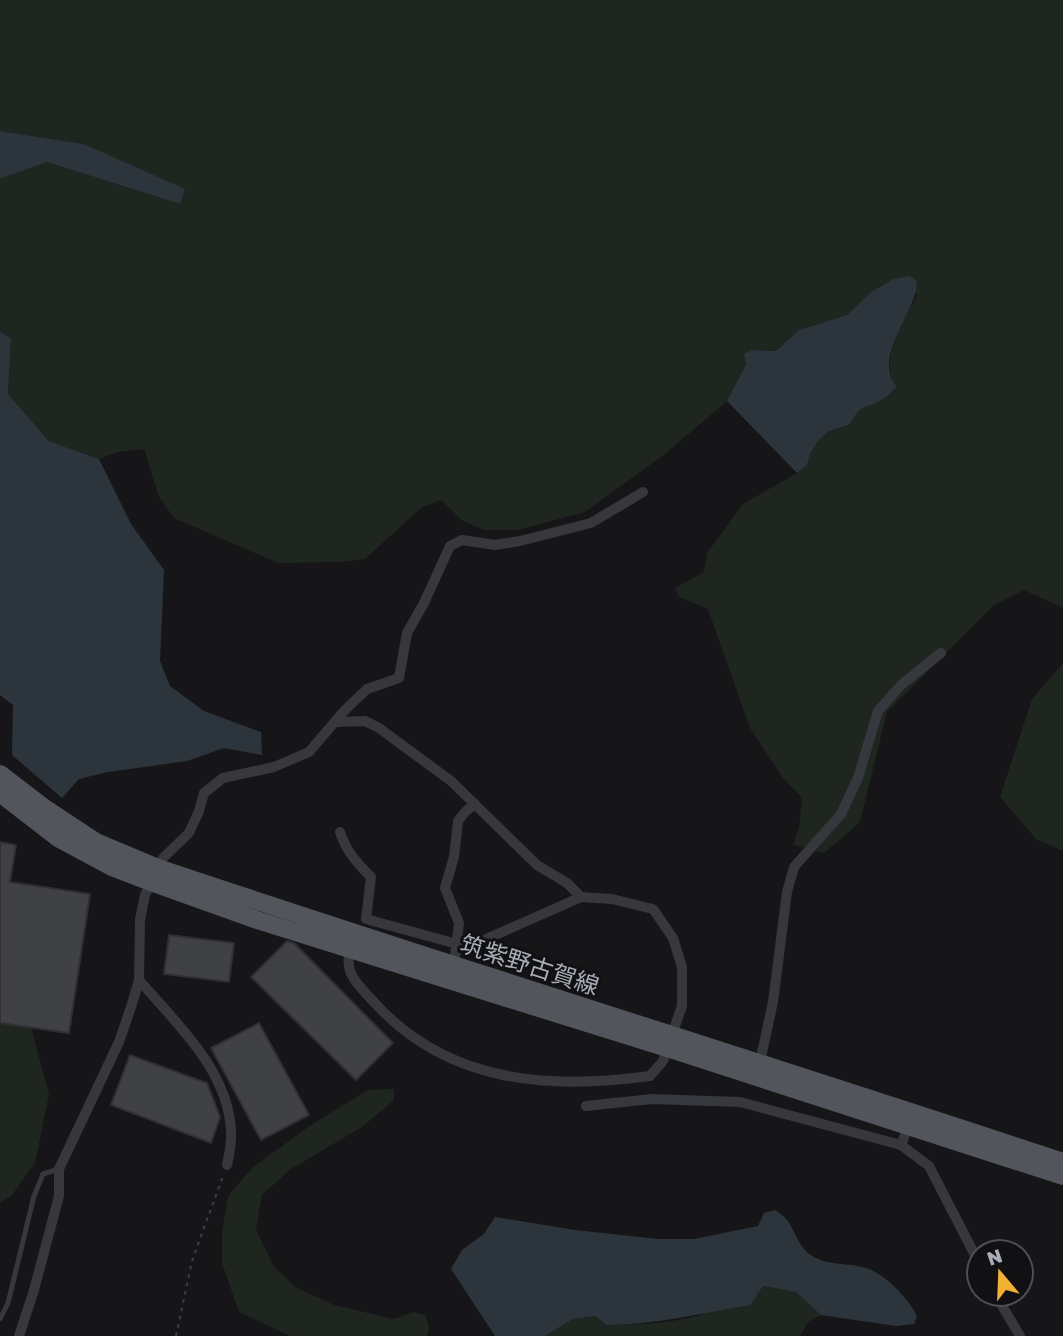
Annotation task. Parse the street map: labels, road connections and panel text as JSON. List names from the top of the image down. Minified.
{"streets":{"main road":["筑紫野古賀線"]},"north":"top"}
